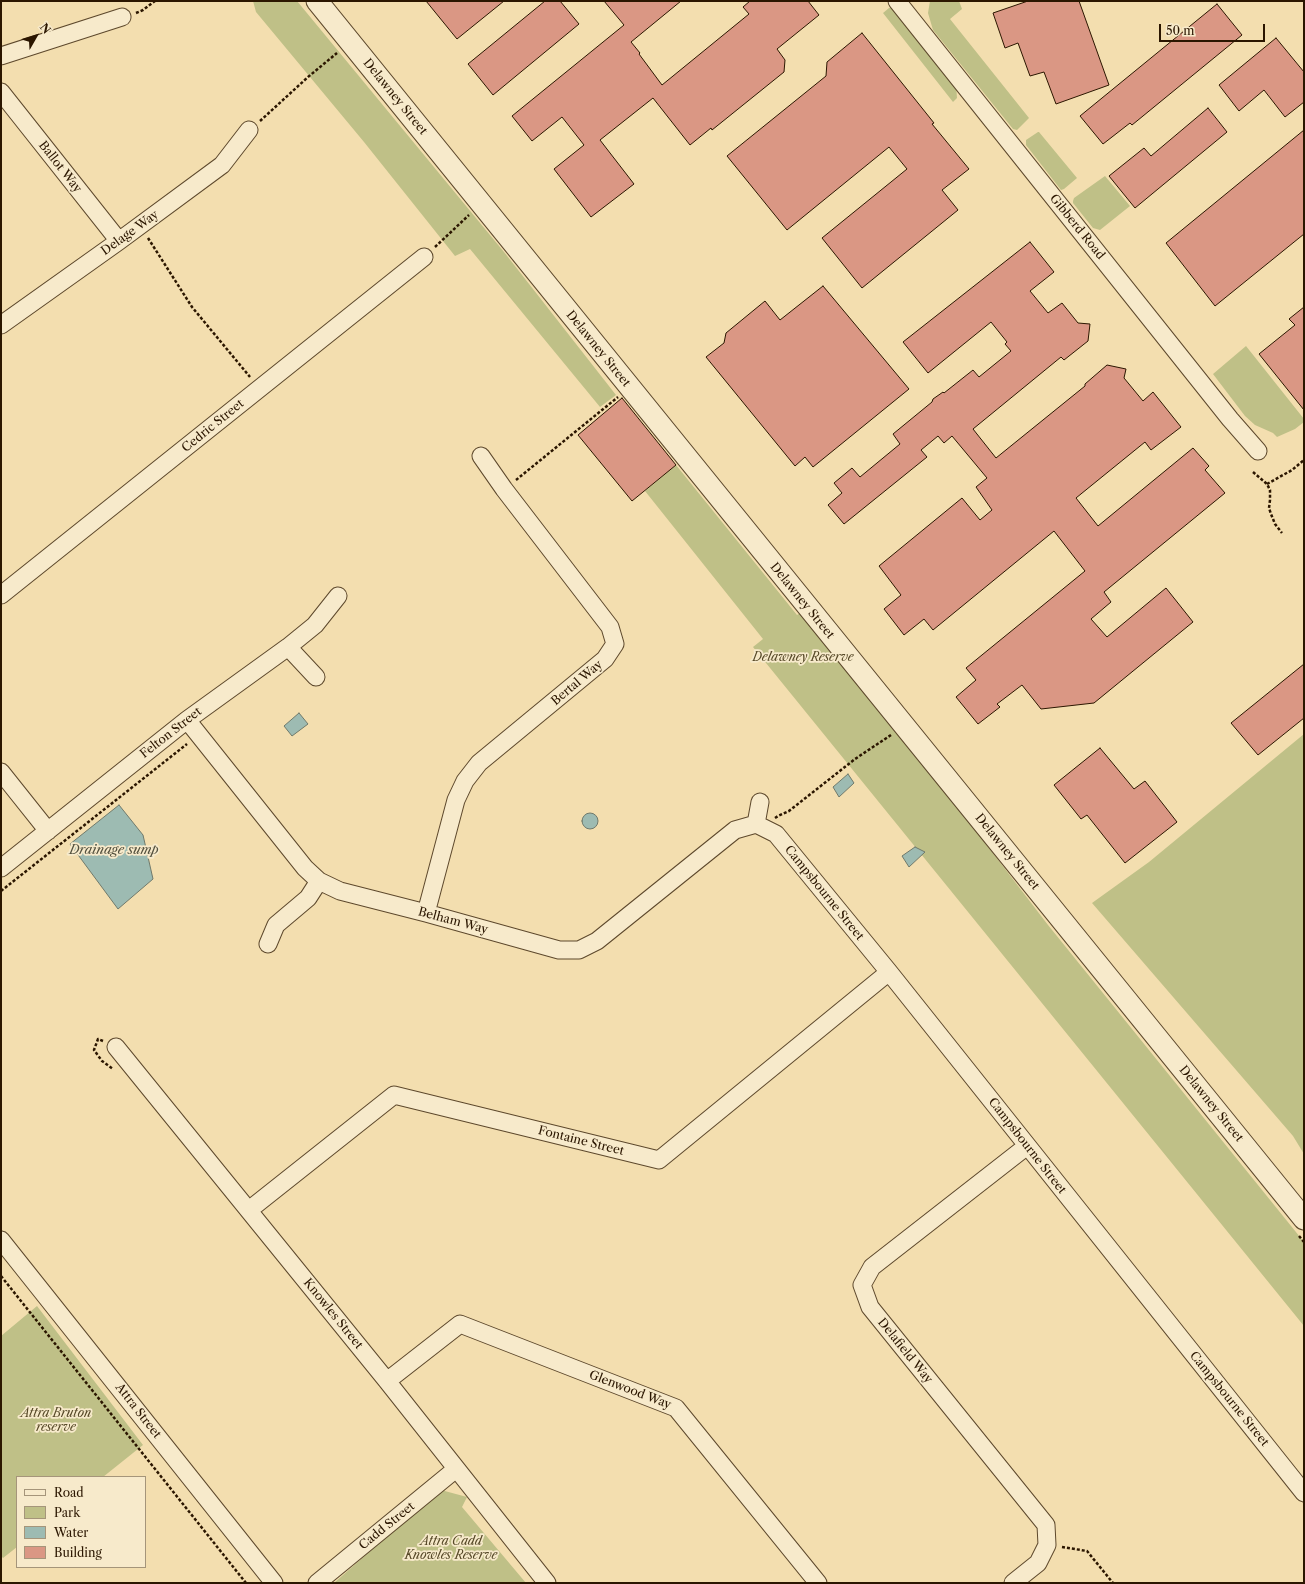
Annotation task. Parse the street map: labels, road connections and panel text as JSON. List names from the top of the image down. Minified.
{"streets":{"street":["Delawney Street","Ballot Way","Gibberd Road","Delage Way","Cedric Street","Bertal Way","Felton Street","Campsbourne Street","Belham Way","Fontaine Street","Knowles Street","Delafield Way","Glenwood Way","Attra Street","Cadd Street"]},"crossings":[["Ballot Way","Delage Way"],["Bertal Way","Belham Way"],["Felton Street","Belham Way"],["Campsbourne Street","Belham Way"],["Campsbourne Street","Fontaine Street"],["Campsbourne Street","Delafield Way"],["Fontaine Street","Knowles Street"],["Knowles Street","Glenwood Way"],["Knowles Street","Cadd Street"]],"water":["Drainage sump"],"parks":["Delawney Reserve","Attra Bruton reserve","Attra Cadd Knowles Reserve"],"legend":["Road","Park","Water","Building"],"scale_bar":"50 m","north":"top right"}
